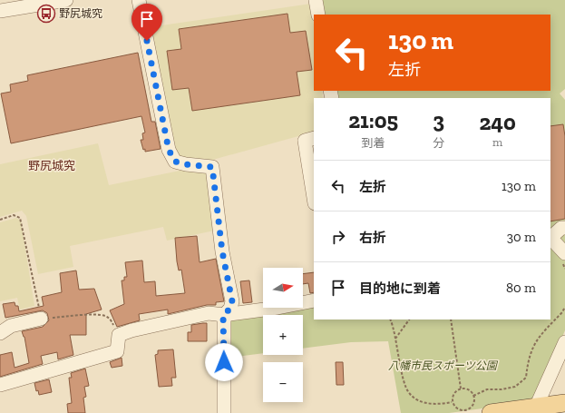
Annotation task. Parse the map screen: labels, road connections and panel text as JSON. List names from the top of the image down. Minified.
{"districts":["野尻城究"],"parks":["八幡市民スポーツ公園"],"places":{"bus stop":["野尻城究"]},"north":"right","page":{"turn":["130 m","左折"],"eta":["21:05","到着","3","分","240","m"],"list":[{"name":"左折","value":"130 m"},{"name":"右折","value":"30 m"},{"name":"目的地に到着","value":"80 m"}],"map_buttons":["+","−"]}}
